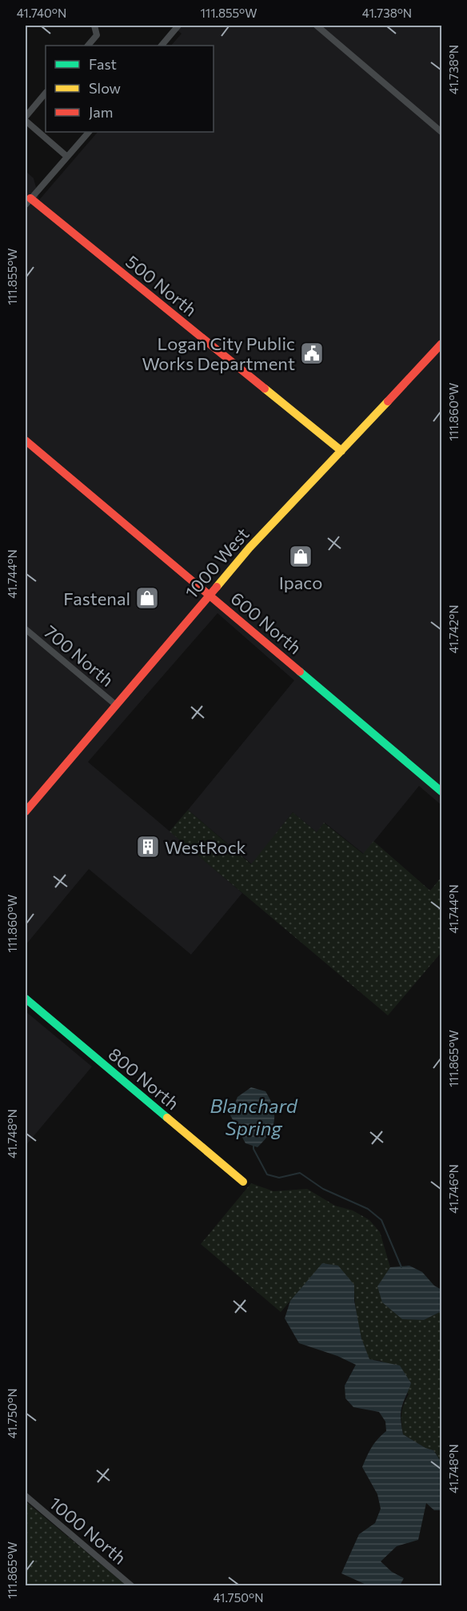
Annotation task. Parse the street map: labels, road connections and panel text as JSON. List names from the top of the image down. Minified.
{"streets":{"street":["500 North","1000 West","600 North","700 North","800 North","1000 North"]},"crossings":[["500 North","1000 West"],["1000 West","600 North"],["1000 West","700 North"]],"water":["Blanchard Spring"],"places":{"public building":["Logan City Public Works Department"],"shop":["Ipaco","Fastenal"],"building":["WestRock"]},"legend":["Fast","Slow","Jam"],"coordinates":["41.740°N","111.855°W","41.738°N","111.860°W","41.744°N","41.742°N","111.865°W","41.748°N","41.746°N","41.750°N"]}
